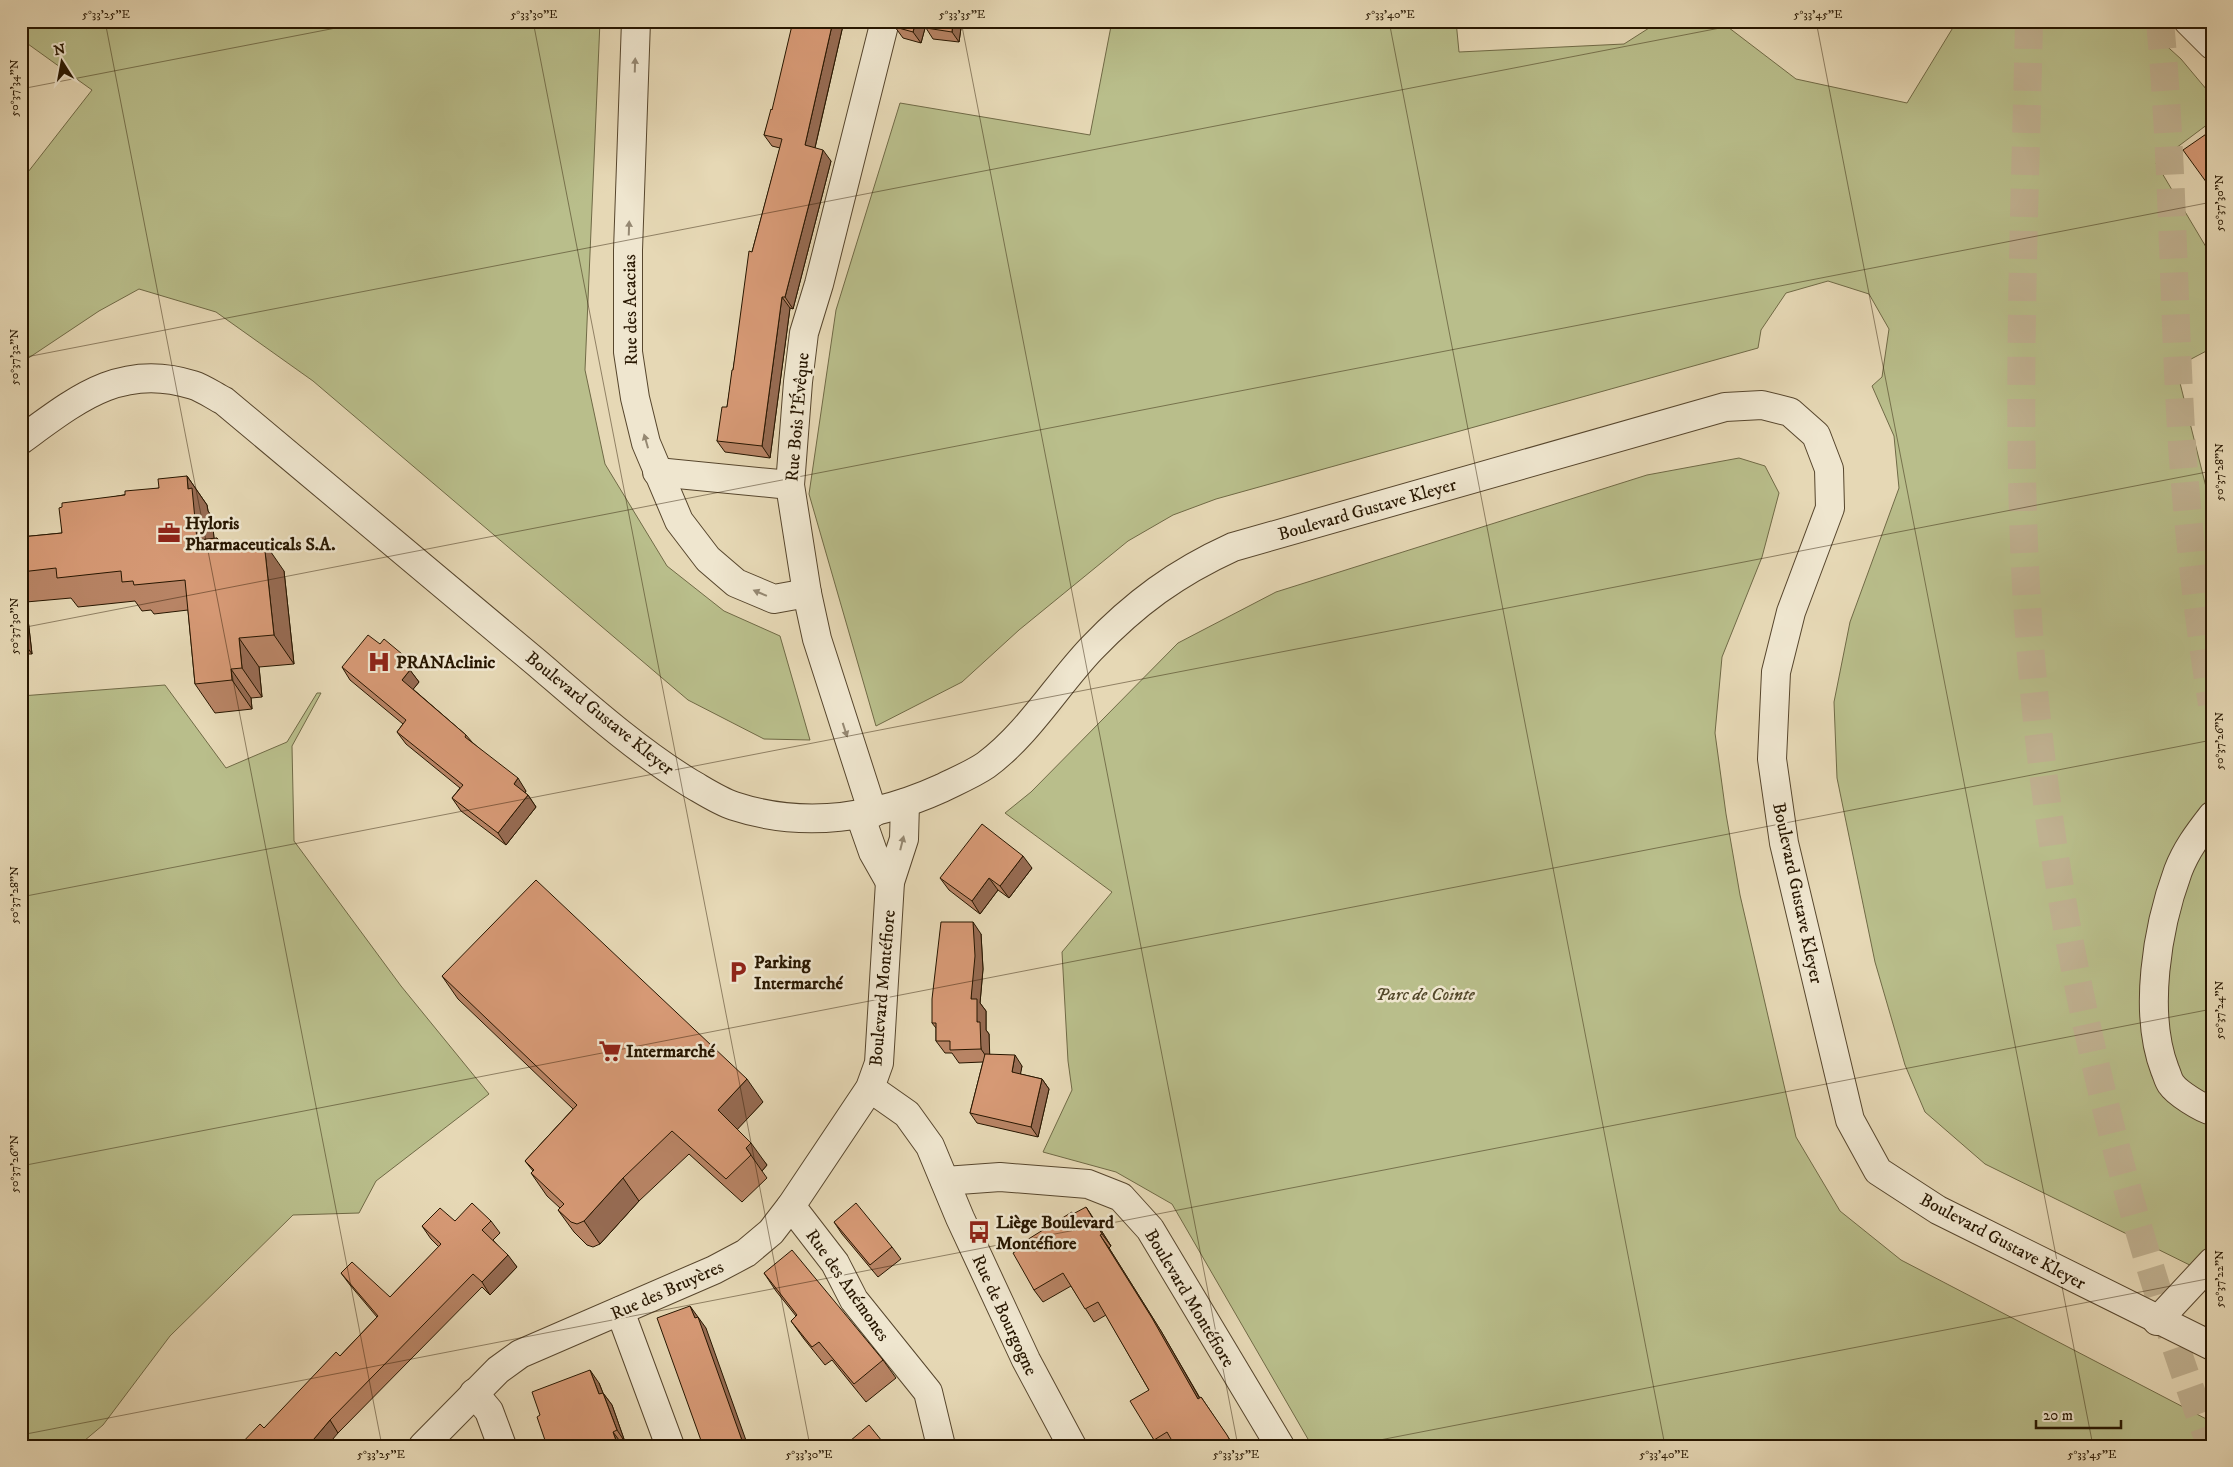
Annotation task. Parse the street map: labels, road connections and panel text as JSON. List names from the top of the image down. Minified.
{"streets":{"street":["Rue des Acacias","Rue Bois l'Évêque","Boulevard Gustave Kleyer","Boulevard Montéfiore","Rue des Anémones","Rue des Bruyères","Rue de Bourgogne"]},"crossings":[["Rue des Acacias","Rue Bois l'Évêque"],["Rue Bois l'Évêque","Boulevard Gustave Kleyer"],["Rue Bois l'Évêque","Boulevard Montéfiore"],["Boulevard Gustave Kleyer","Boulevard Montéfiore"],["Boulevard Montéfiore","Rue des Bruyères"],["Boulevard Montéfiore","Rue de Bourgogne"],["Rue des Anémones","Rue des Bruyères"]],"one_way":["Rue des Acacias"],"parks":["Parc de Cointe"],"places":{"office":["Hyloris Pharmaceuticals S.A."],"hospital":["PRANAclinic"],"parking":["Parking Intermarché"],"supermarket":["Intermarché"],"bus stop":["Liège Boulevard Montéfiore"]},"scale_bar":"20 m","north":"top","coordinates":["5°33'25\"E","5°33'30\"E","5°33'35\"E","5°33'40\"E","5°33'45\"E","50°37'34\"N","50°37'30\"N","50°37'32\"N","50°37'28\"N","50°37'26\"N","50°37'24\"N","50°37'22\"N"]}
